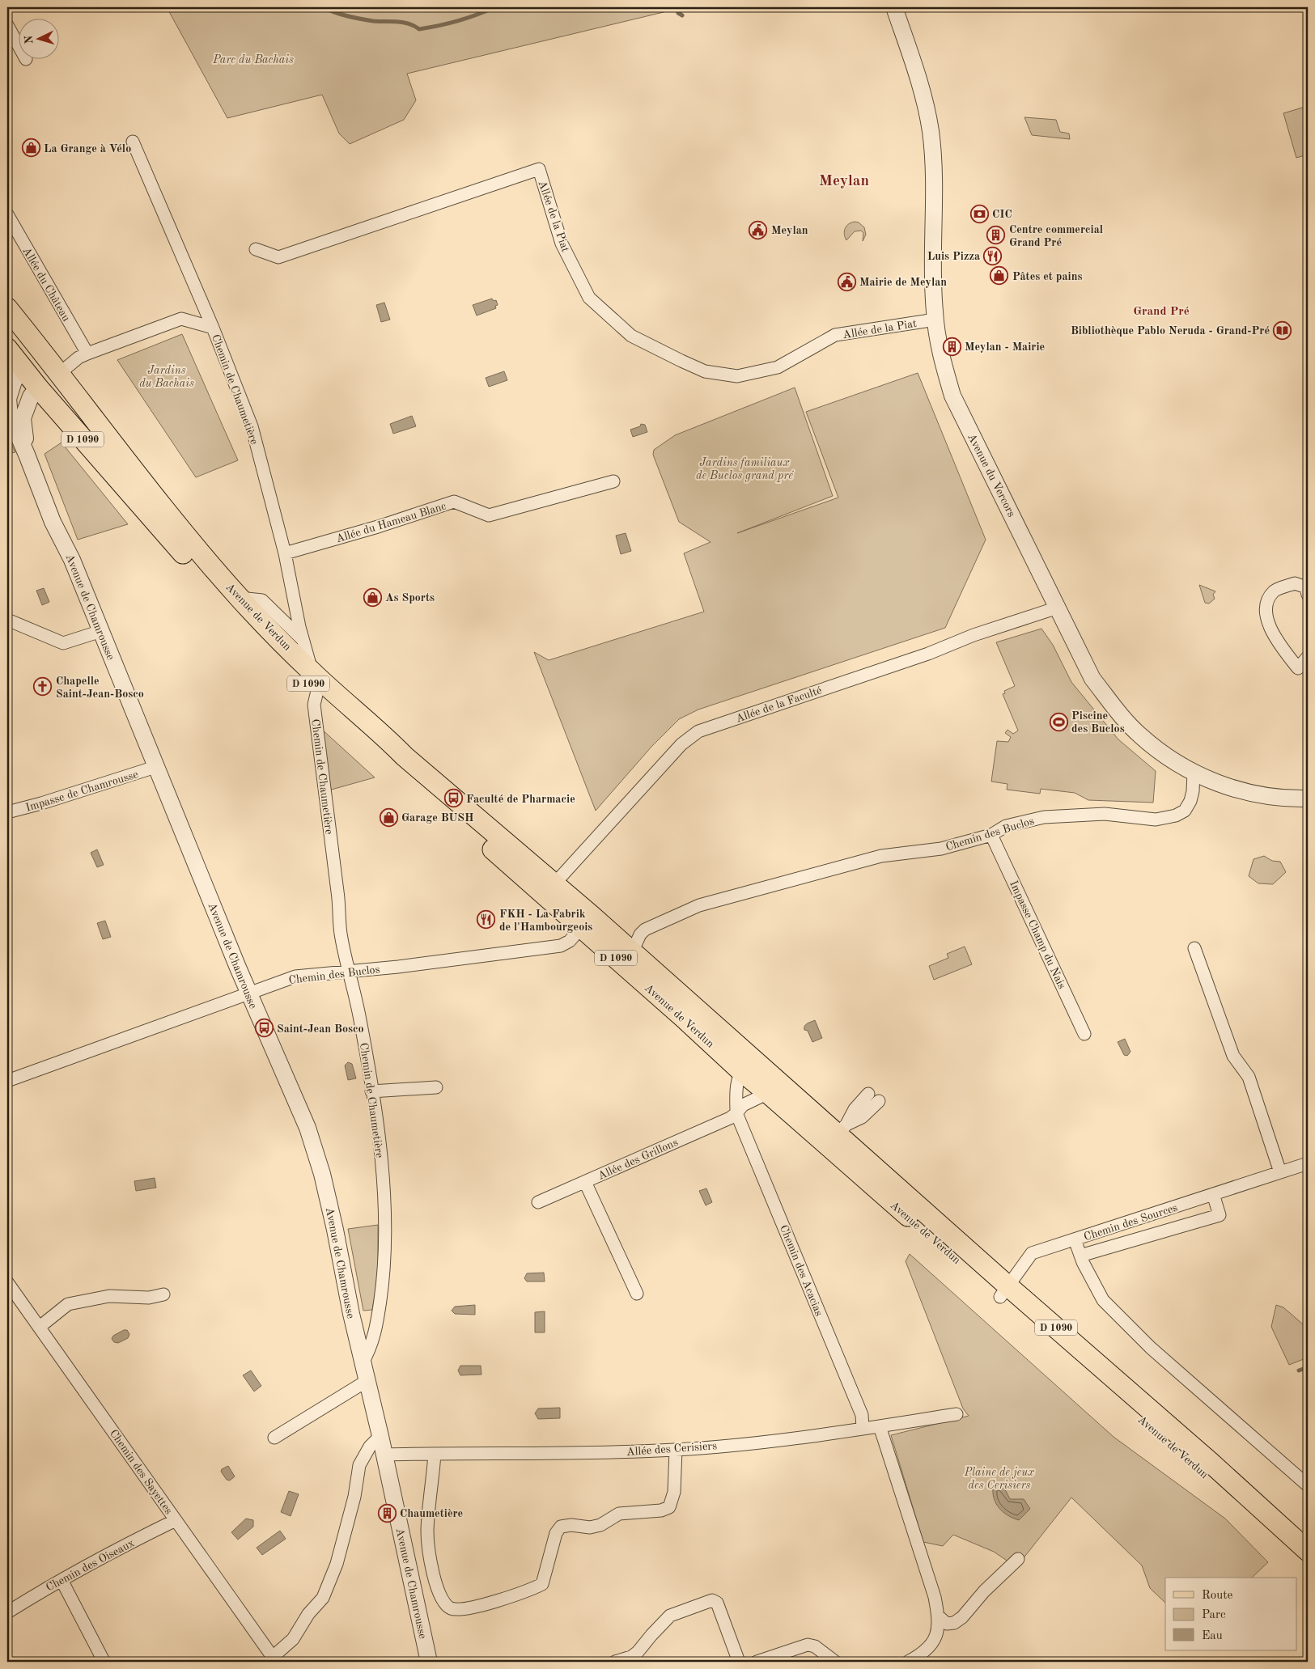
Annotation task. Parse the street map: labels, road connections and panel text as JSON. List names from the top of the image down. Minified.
{"streets":{"main road":["D 1090","Avenue de Verdun"],"street":["Allée de la Piat","Allée du Château","Chemin de Chaumetière","Avenue du Vercors","Allée du Hameau Blanc","Avenue de Chamrousse","Allée de la Faculté","Impasse de Chamrousse","Chemin des Buclos","Impasse Champ du Nais","Allée des Grillons","Chemin des Sources","Chemin des Acacias","Allée des Cerisiers","Chemin des Sayettes","Chemin des Oiseaux"]},"crossings":[["Allée de la Piat","Avenue du Vercors"],["Allée du Château","Chemin de Chaumetière"],["Chemin de Chaumetière","Allée du Hameau Blanc"],["Chemin de Chaumetière","Avenue de Chamrousse"],["Chemin de Chaumetière","Avenue de Verdun"],["Chemin de Chaumetière","Chemin des Buclos"],["Avenue du Vercors","Allée de la Faculté"],["Avenue du Vercors","Chemin des Buclos"],["Avenue de Chamrousse","Avenue de Verdun"],["Avenue de Chamrousse","Impasse de Chamrousse"],["Avenue de Chamrousse","Chemin des Buclos"],["Avenue de Chamrousse","Allée des Cerisiers"],["Avenue de Verdun","Allée de la Faculté"],["Avenue de Verdun","Chemin des Buclos"],["Avenue de Verdun","Allée des Grillons"],["Avenue de Verdun","Chemin des Sources"],["Chemin des Buclos","Impasse Champ du Nais"],["Allée des Grillons","Chemin des Acacias"],["Chemin des Acacias","Allée des Cerisiers"],["Chemin des Sayettes","Chemin des Oiseaux"]],"districts":["Meylan","Grand Pré"],"parks":["Parc du Bachais","Jardins du Bachais","Jardins familiaux de Buclos grand pré","Plaine de jeux des Cerisiers"],"places":{"shop":["La Grange à Vélo","Pâtes et pains","As Sports","Garage BUSH"],"bank":["CIC"],"public building":["Meylan","Mairie de Meylan"],"building":["Centre commercial Grand Pré","Meylan - Mairie","Chaumetière"],"restaurant":["Luis Pizza","FKH - La Fabrik de l'Hambourgeois"],"library":["Bibliothèque Pablo Neruda - Grand-Pré"],"church":["Chapelle Saint-Jean-Bosco"],"sports":["Piscine des Buclos"],"bus stop":["Faculté de Pharmacie","Saint-Jean Bosco"]},"legend":["Route","Parc","Eau"],"north":"left"}
